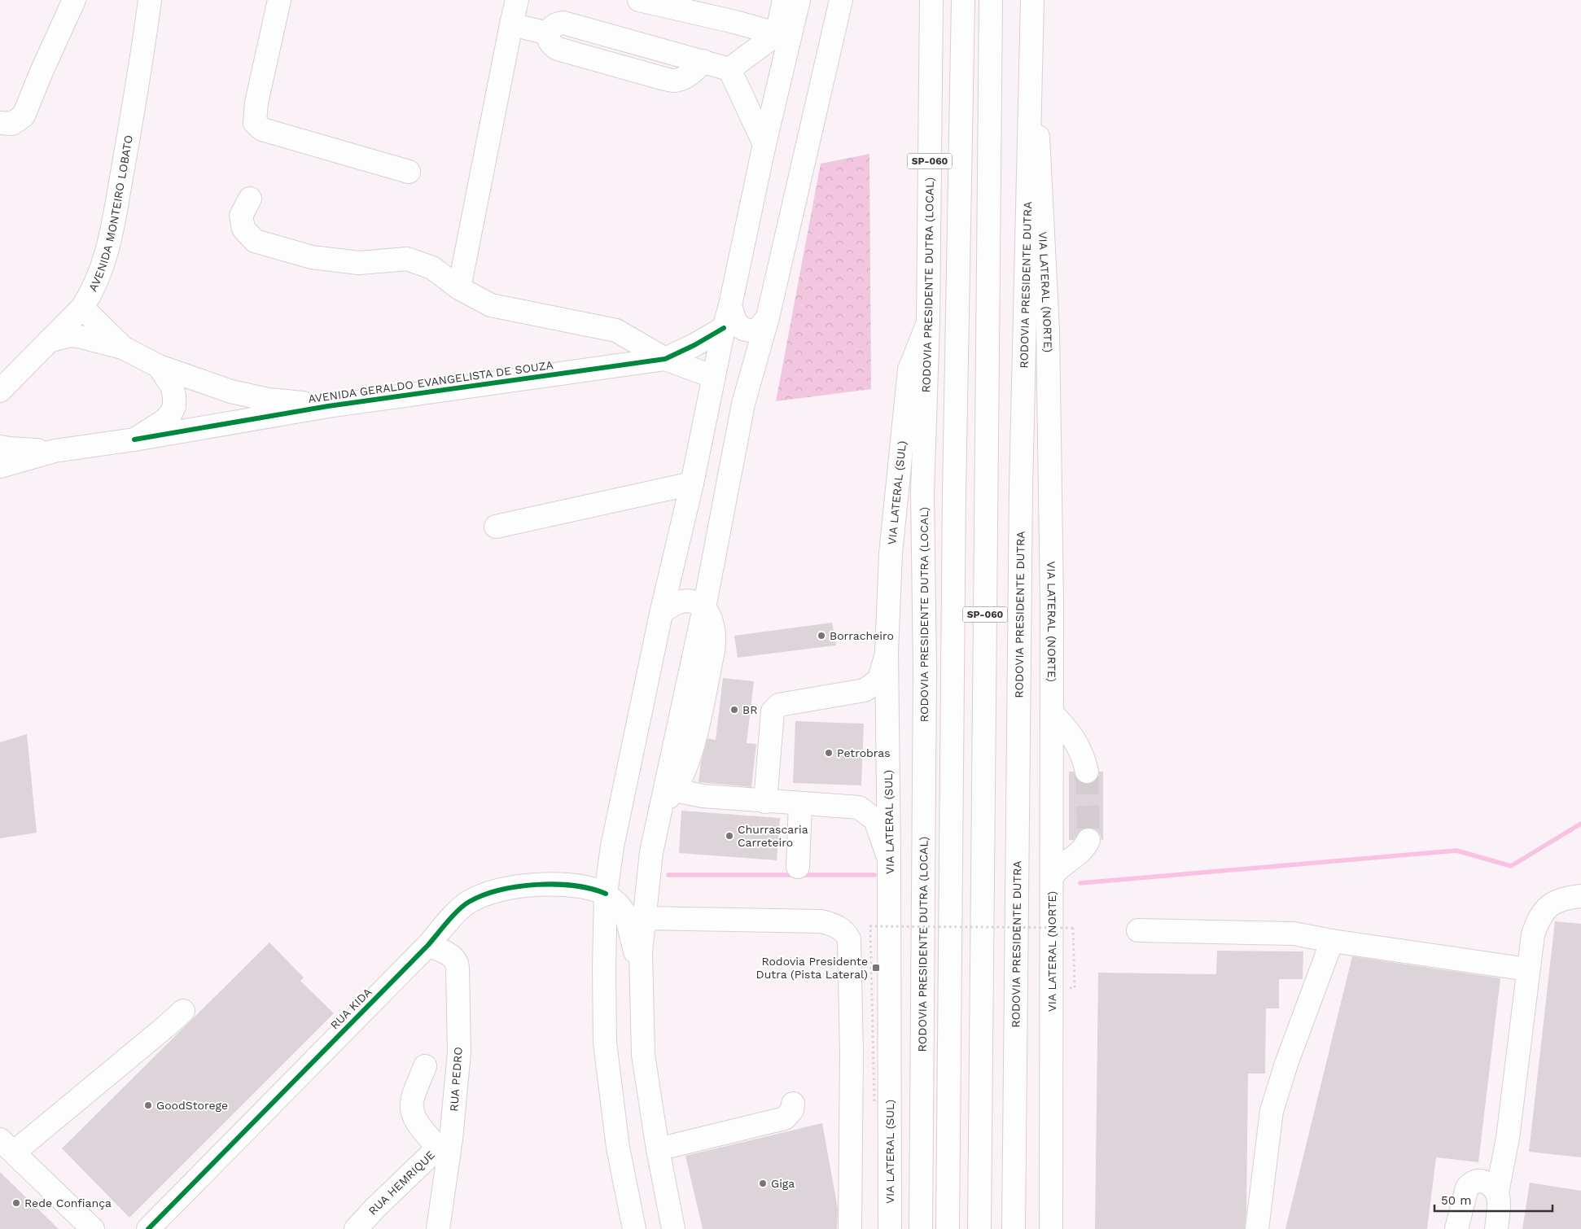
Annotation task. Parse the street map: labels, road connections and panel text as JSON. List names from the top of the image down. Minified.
{"streets":{"main road":["SP-060","AVENIDA MONTEIRO LOBATO","RODOVIA PRESIDENTE DUTRA (LOCAL)","RODOVIA PRESIDENTE DUTRA","VIA LATERAL (NORTE)","AVENIDA GERALDO EVANGELISTA DE SOUZA","VIA LATERAL (SUL)","RUA KIDA","RUA PEDRO","RUA HEMRIQUE"]},"crossings":[["AVENIDA MONTEIRO LOBATO","AVENIDA GERALDO EVANGELISTA DE SOUZA"],["RODOVIA PRESIDENTE DUTRA (LOCAL)","VIA LATERAL (SUL)"],["RODOVIA PRESIDENTE DUTRA","VIA LATERAL (NORTE)"],["RUA KIDA","RUA PEDRO"],["RUA PEDRO","RUA HEMRIQUE"]],"places":{"other":["Borracheiro","BR","Petrobras","Churrascaria Carreteiro","GoodStorege","Giga","Rede Confiança"],"transit":["Rodovia Presidente Dutra (Pista Lateral)"]},"scale_bar":"50 m"}
